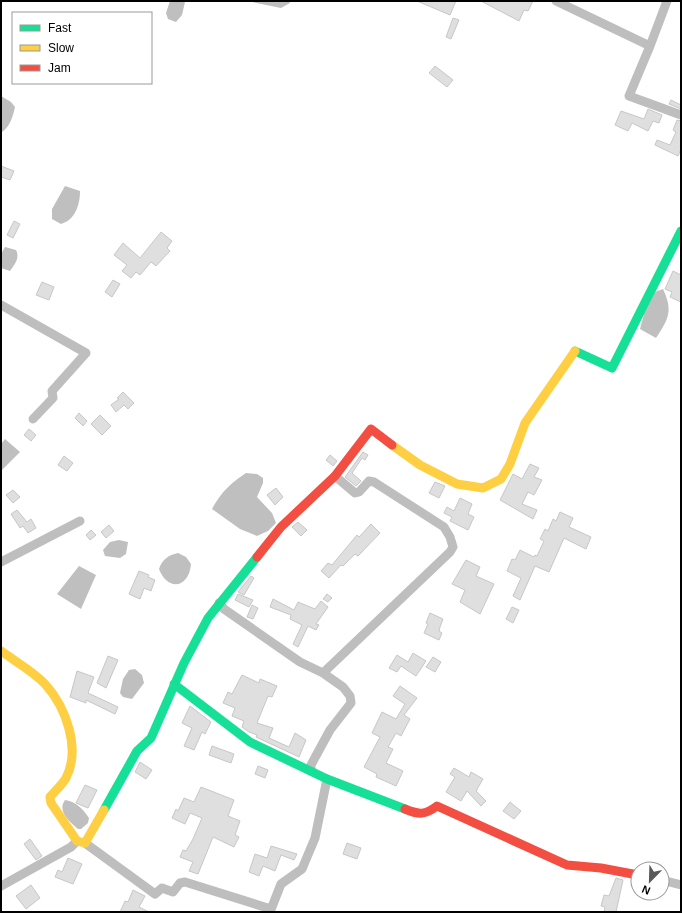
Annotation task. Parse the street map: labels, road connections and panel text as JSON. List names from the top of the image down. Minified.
{"legend":["Fast","Slow","Jam"],"north":"bottom left"}
